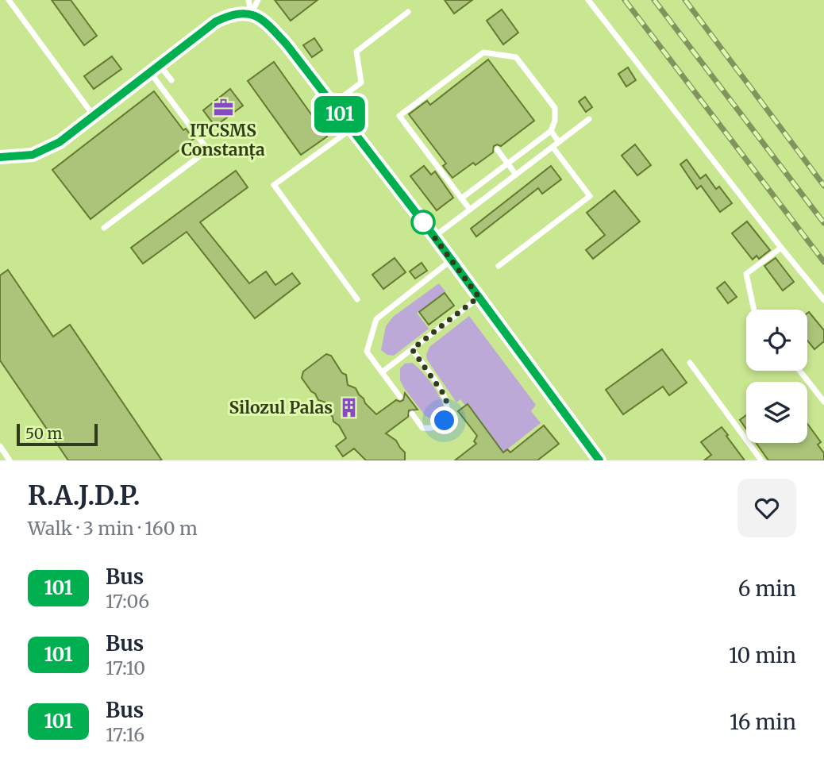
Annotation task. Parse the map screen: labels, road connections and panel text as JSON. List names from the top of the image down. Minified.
{"places":{"office":["ITCSMS Constanța"],"building":["Silozul Palas"]},"lines":["bus line 101"],"scale_bar":"50 m","page":{"on_map":"101","scale":"50 m","heading":["R.A.J.D.P.","Walk · 3 min · 160 m"],"list":[{"mark":"101","name":"Bus","note":"17:06","value":"6 min"},{"mark":"101","name":"Bus","note":"17:10","value":"10 min"},{"mark":"101","name":"Bus","note":"17:16","value":"16 min"}]}}
